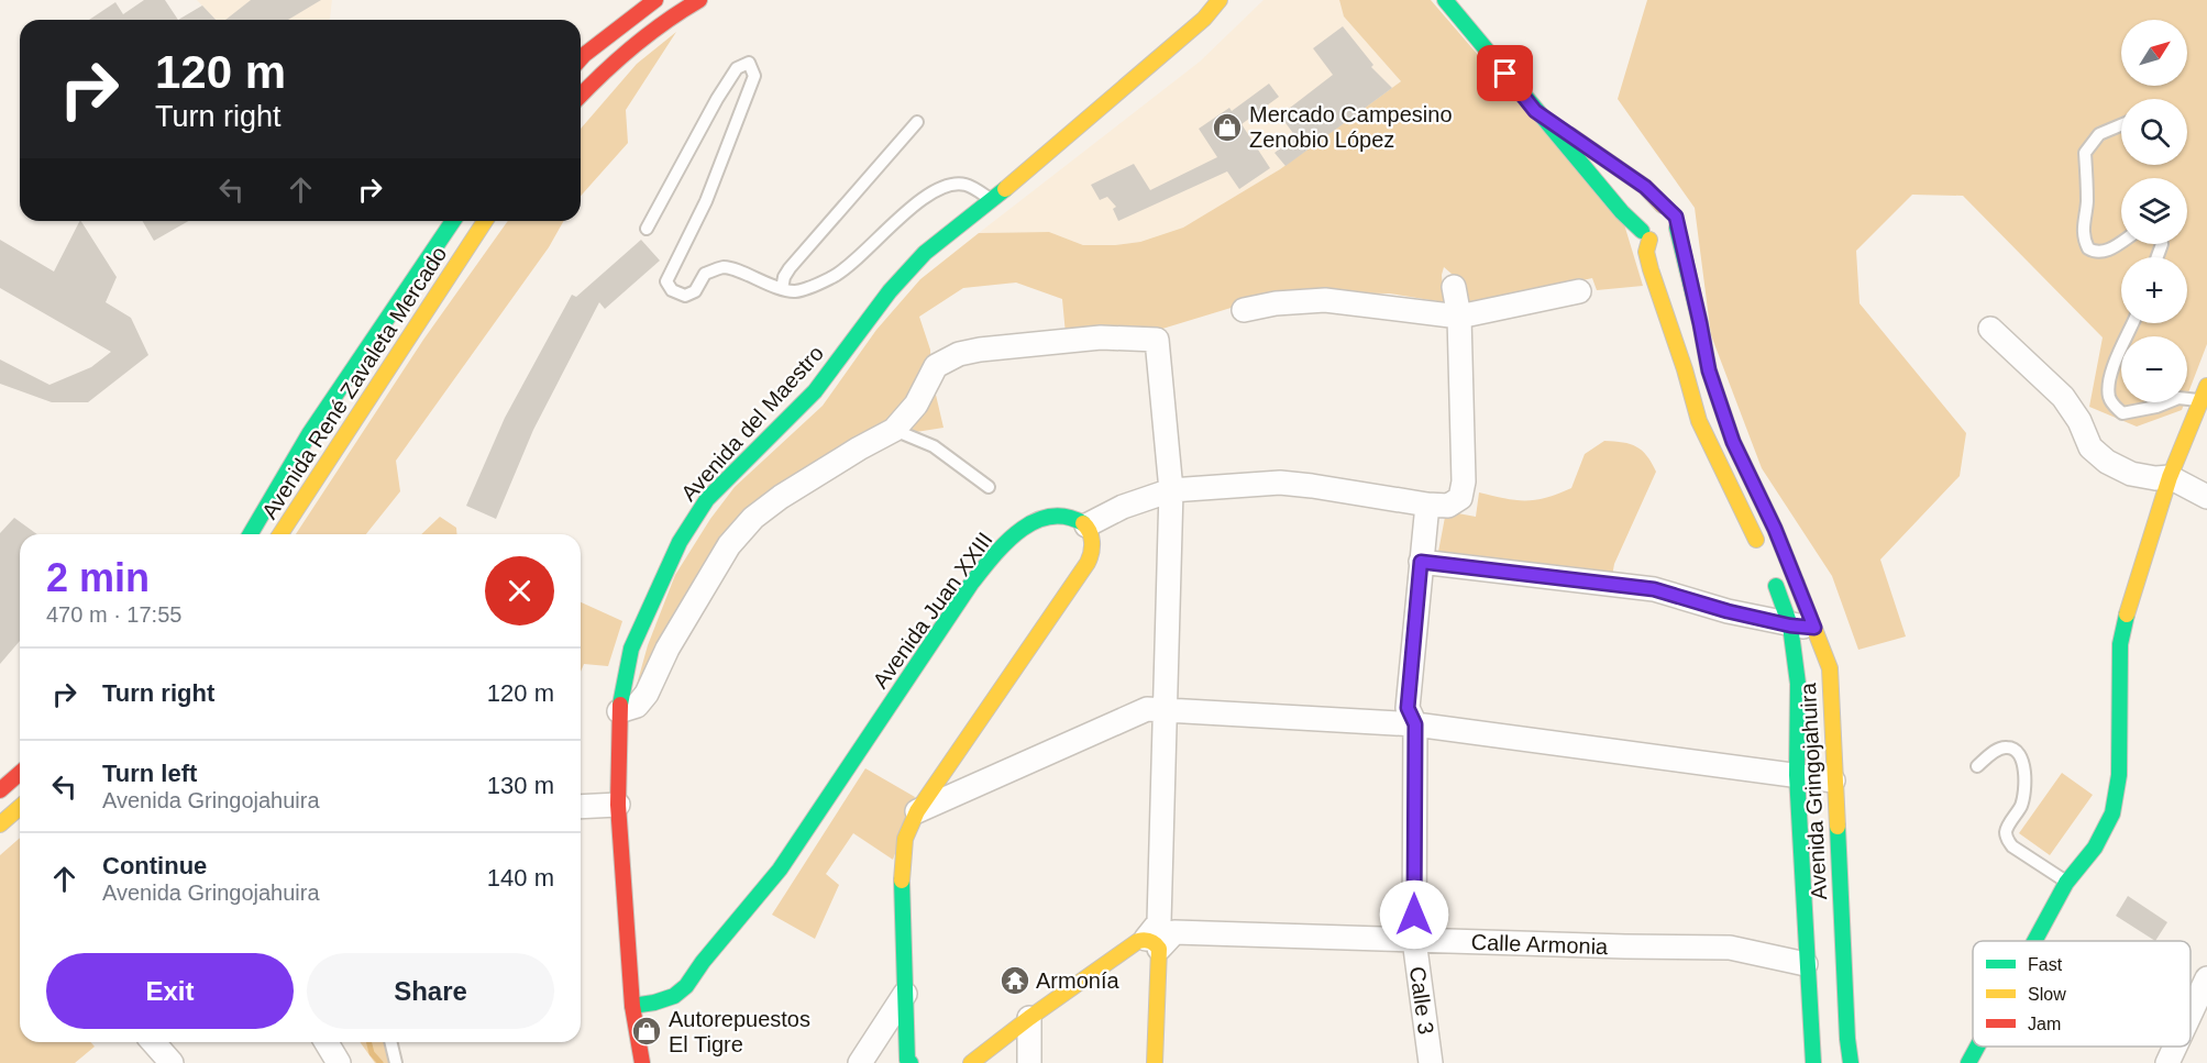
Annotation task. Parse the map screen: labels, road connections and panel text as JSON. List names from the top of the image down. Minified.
{"streets":{"main road":["Avenida René Zavaleta Mercado","Avenida del Maestro","Avenida Juan XXIII","Avenida Gringojahuira"],"street":["Calle Armonia","Calle 3"]},"crossings":[["Avenida del Maestro","Avenida Juan XXIII"],["Avenida Gringojahuira","Calle Armonia"],["Calle Armonia","Calle 3"]],"places":{"shop":["Mercado Campesino Zenobio López","Autorepuestos El Tigre"],"temple":["Armonía"]},"legend":["Fast","Slow","Jam"],"north":"top right","page":{"map_buttons":["+","−"],"turn":["120 m","Turn right"],"heading":["2 min","470 m · 17:55"],"list":[{"name":"Turn right","value":"120 m"},{"name":"Turn left","note":"Avenida Gringojahuira","value":"130 m"},{"name":"Continue","note":"Avenida Gringojahuira","value":"140 m"}],"buttons":["Exit","Share"]}}
